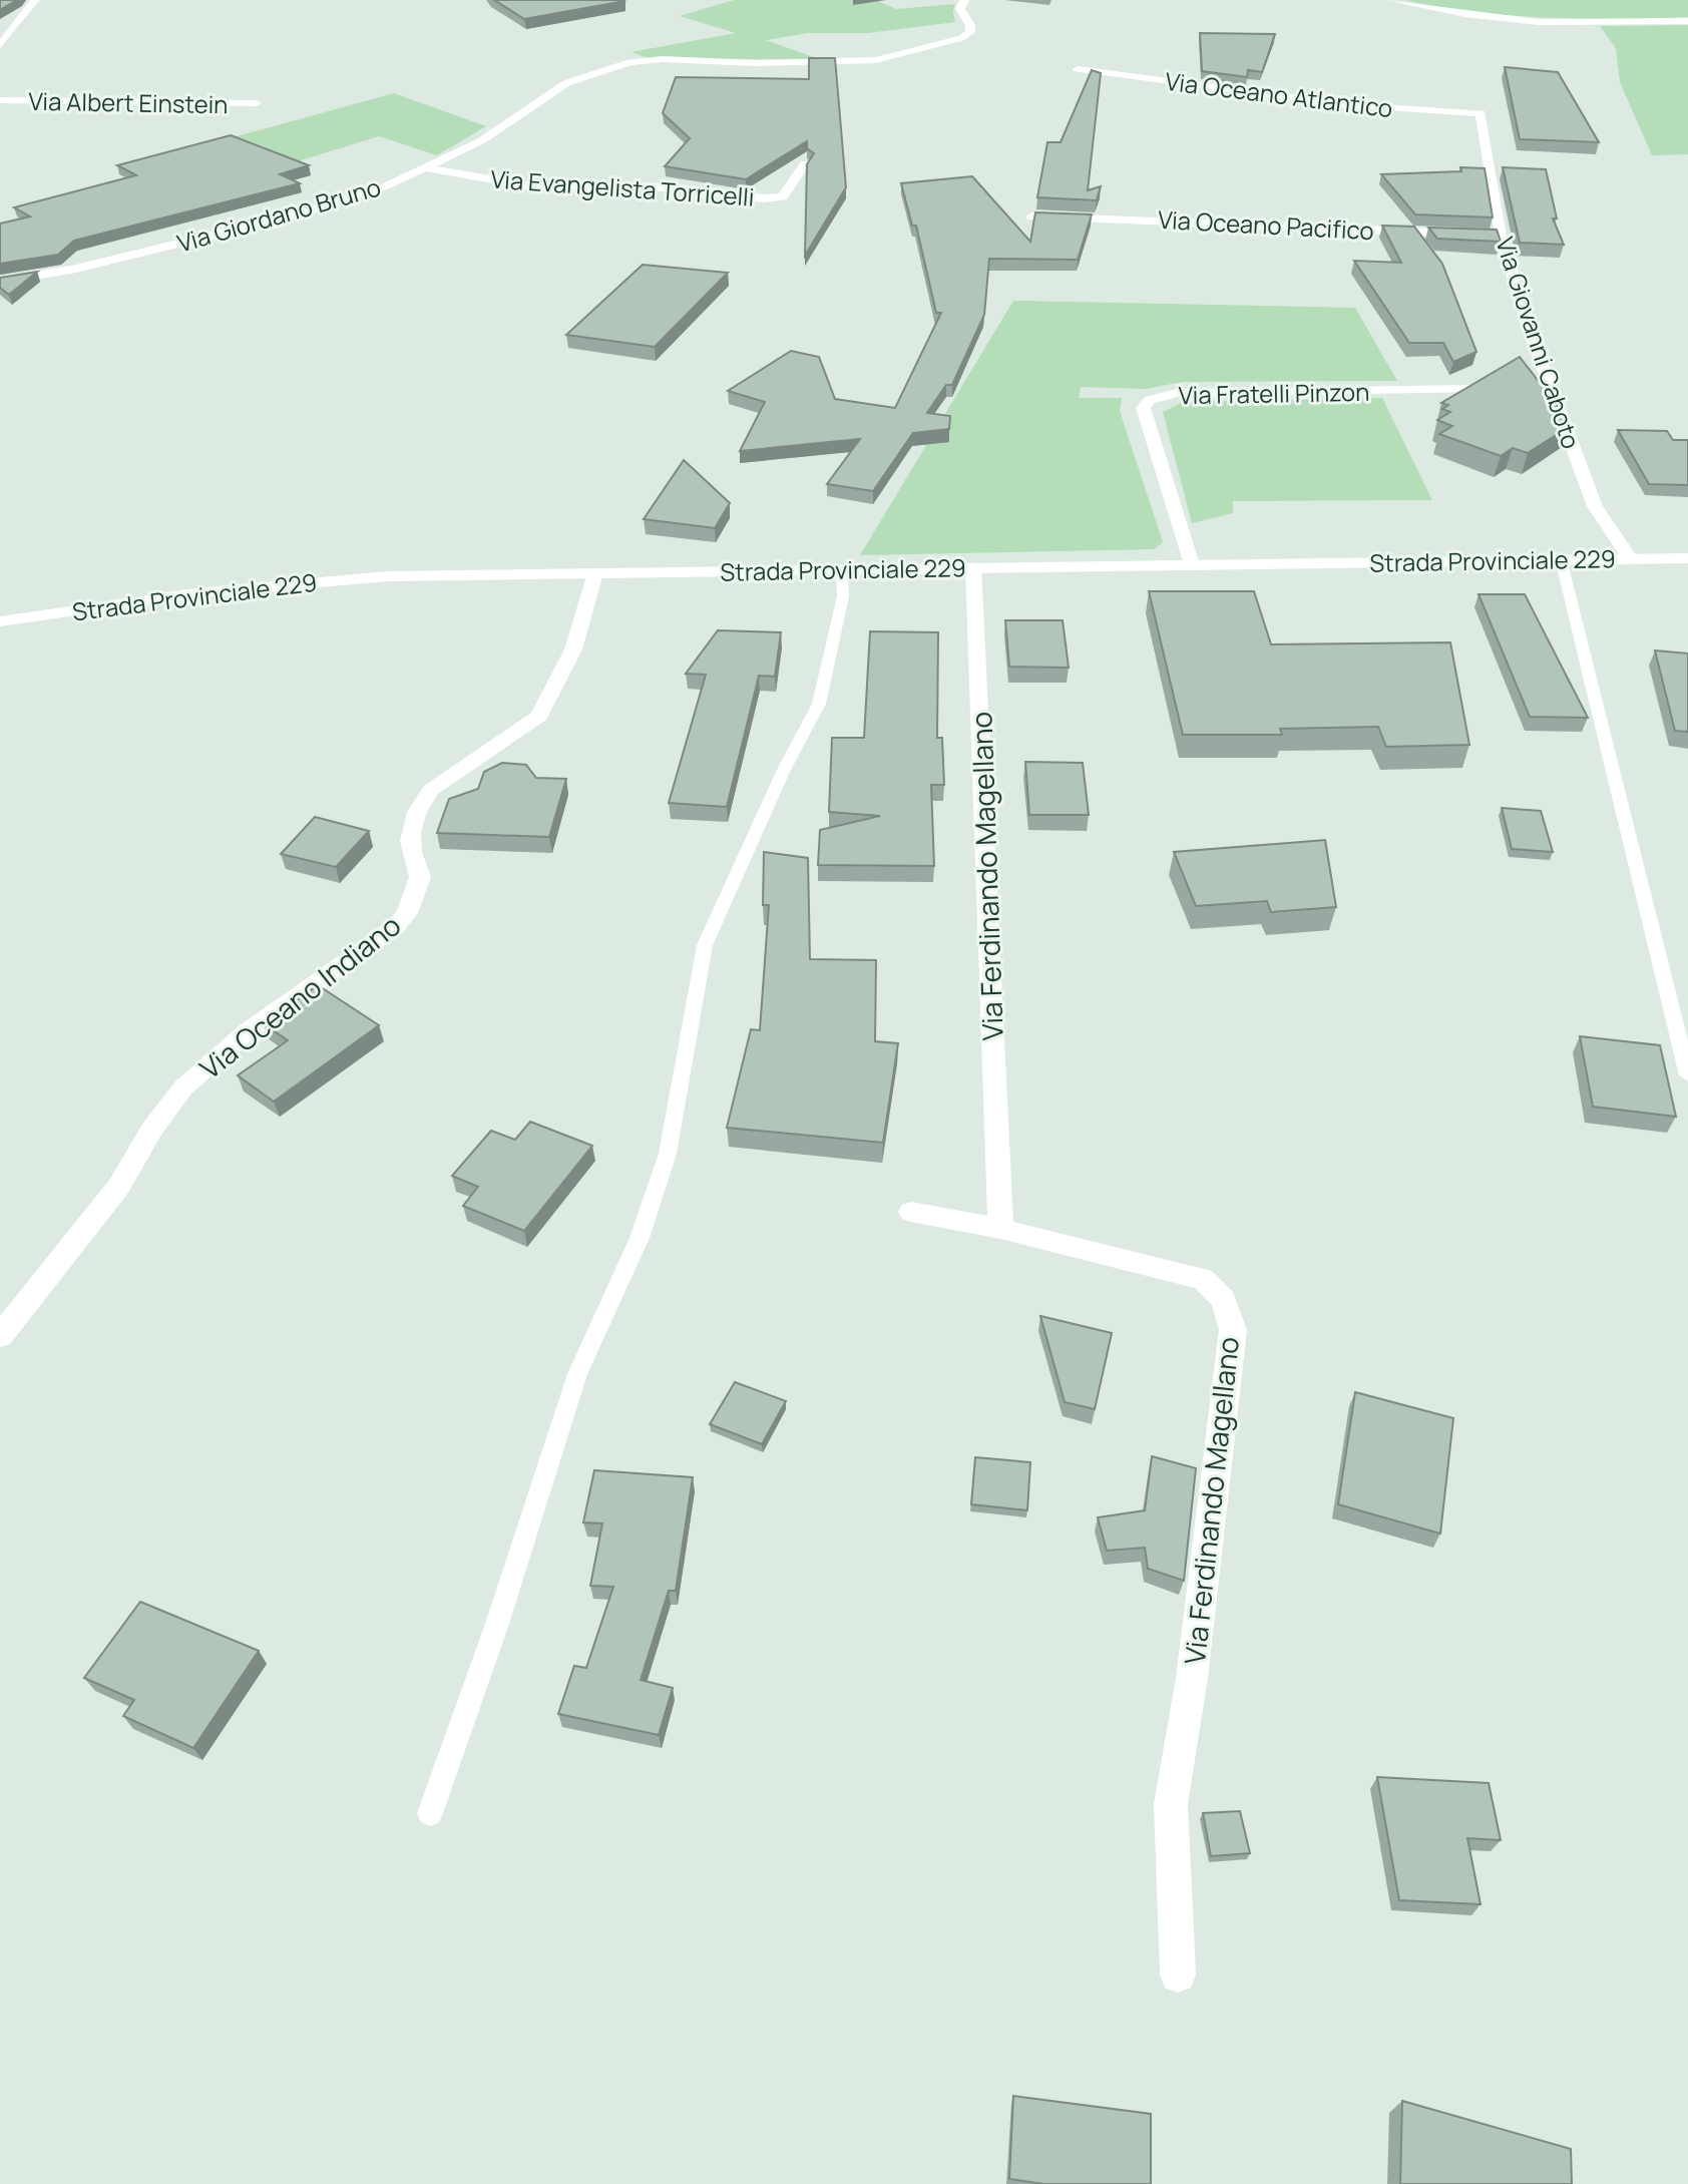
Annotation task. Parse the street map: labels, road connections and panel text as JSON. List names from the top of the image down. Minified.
{"streets":{"street":["Via Oceano Atlantico","Via Albert Einstein","Via Evangelista Torricelli","Via Giordano Bruno","Via Oceano Pacifico","Via Giovanni Caboto","Via Fratelli Pinzon","Strada Provinciale 229","Via Ferdinando Magellano","Via Oceano Indiano"]},"crossings":[["Via Oceano Atlantico","Via Giovanni Caboto"],["Via Evangelista Torricelli","Via Giordano Bruno"],["Via Giovanni Caboto","Strada Provinciale 229"],["Via Fratelli Pinzon","Strada Provinciale 229"],["Strada Provinciale 229","Via Ferdinando Magellano"],["Strada Provinciale 229","Via Oceano Indiano"]]}
